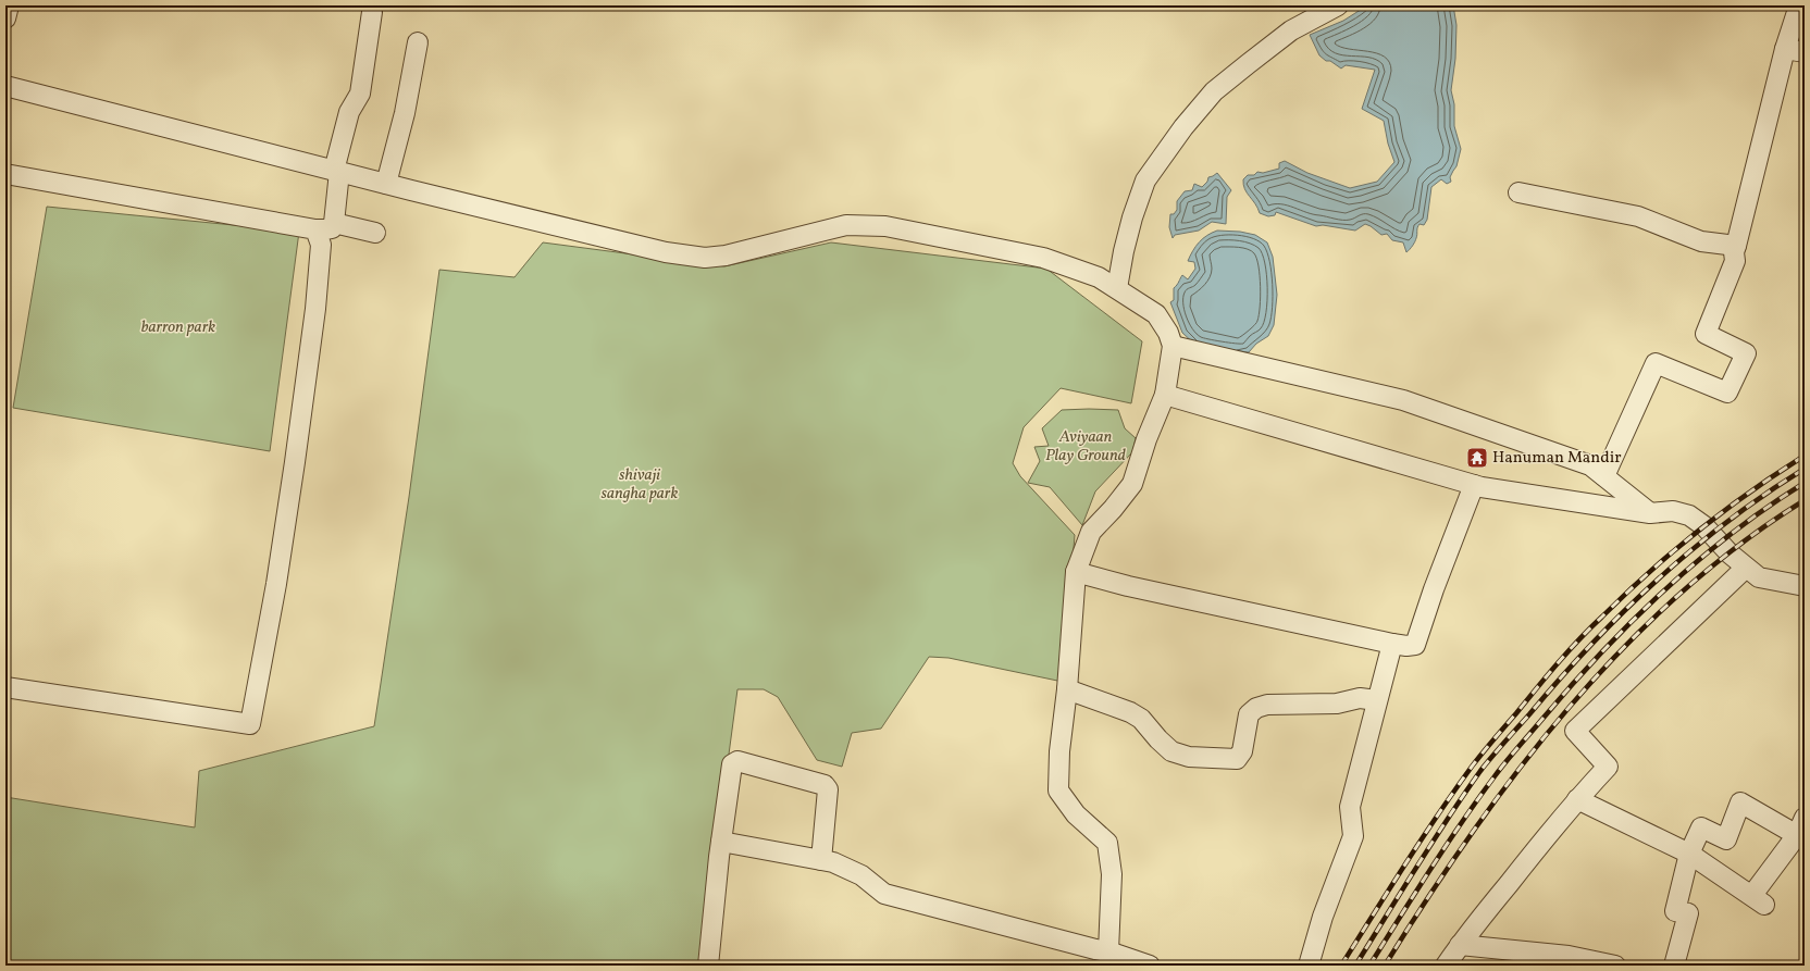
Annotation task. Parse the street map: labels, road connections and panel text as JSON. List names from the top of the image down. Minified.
{"parks":["barron park","Aviyaan Play Ground","shivaji sangha park"],"places":{"temple":["Hanuman Mandir"]}}
